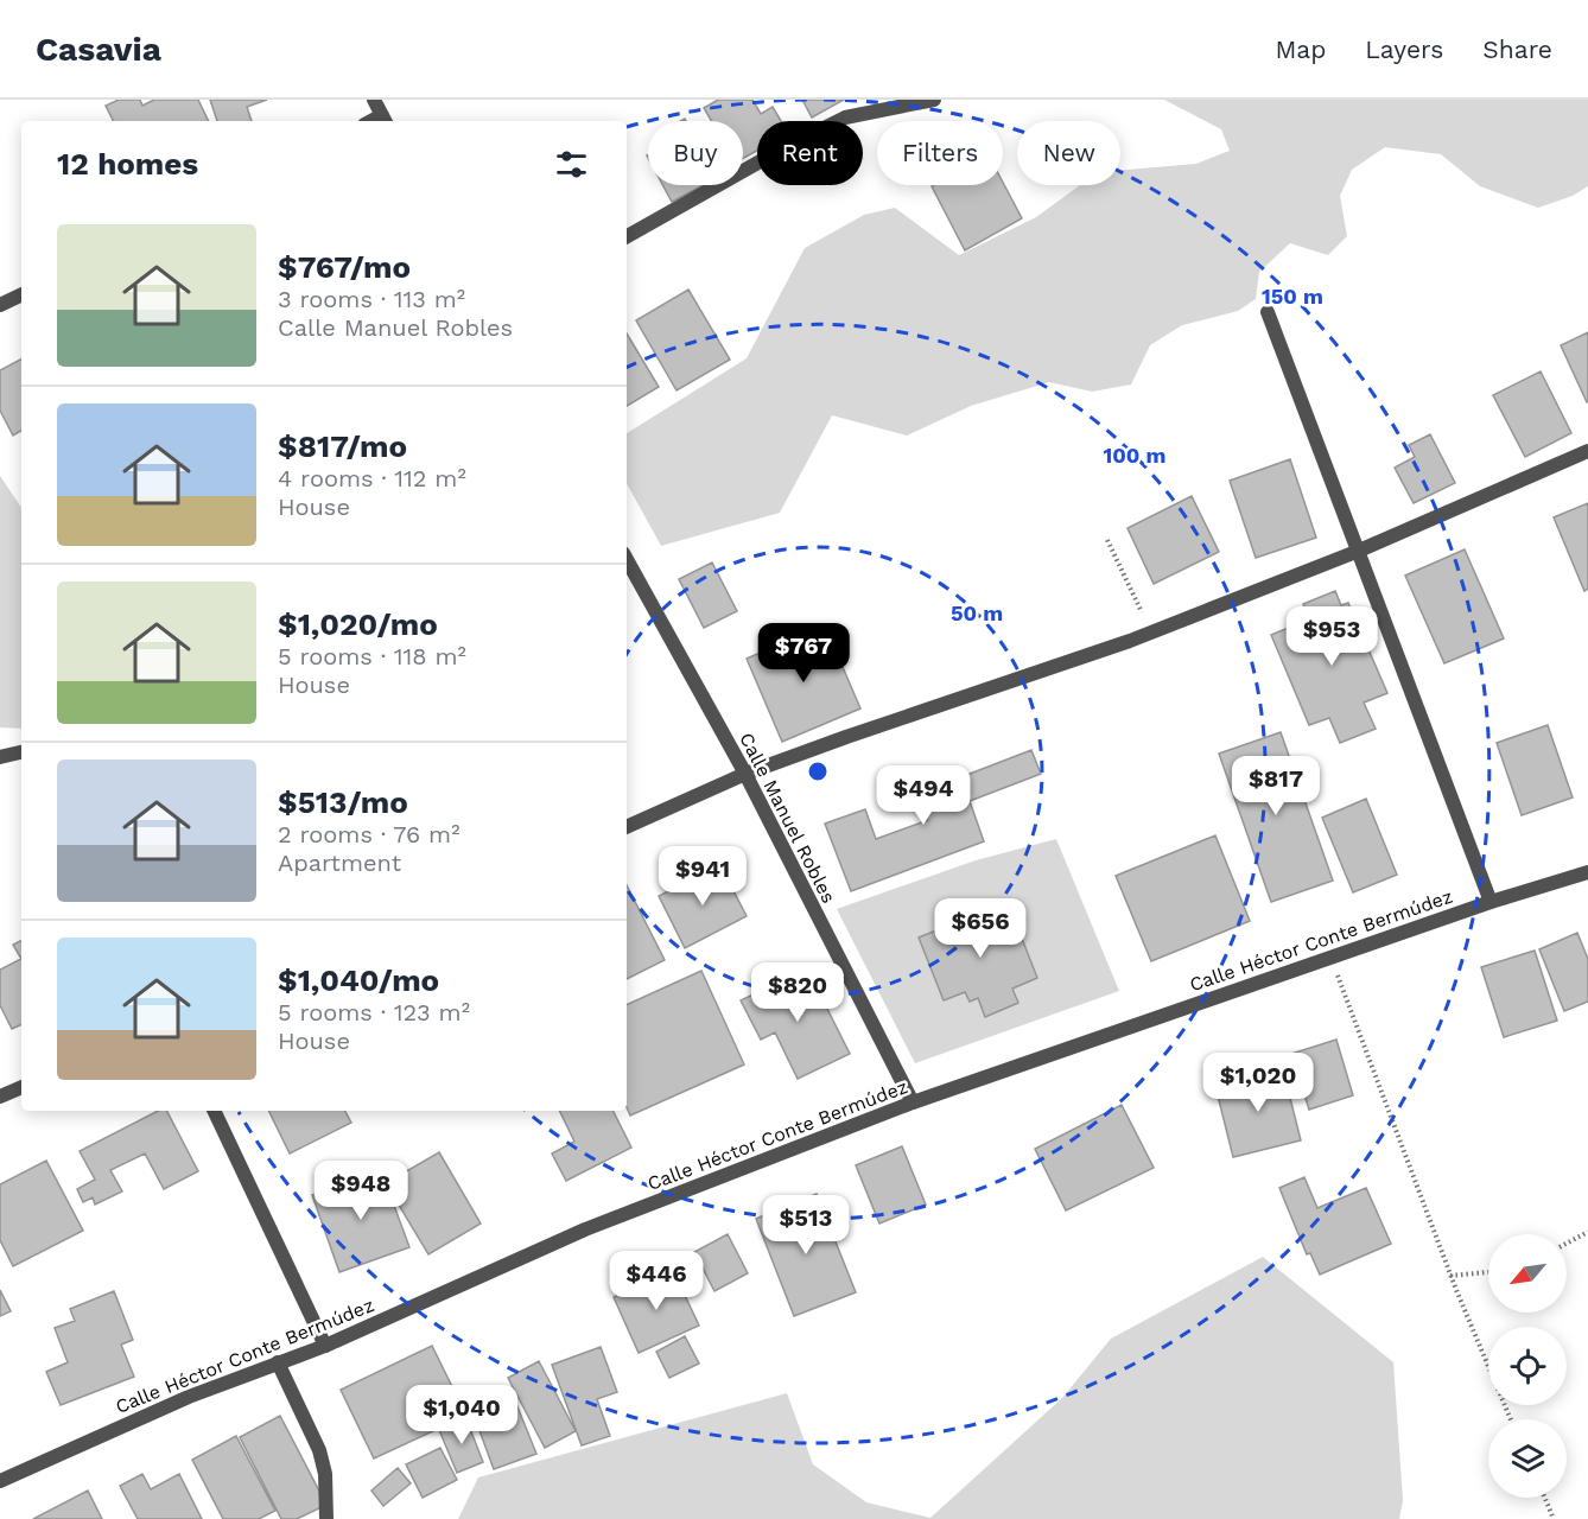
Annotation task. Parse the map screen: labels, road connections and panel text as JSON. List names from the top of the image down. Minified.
{"streets":{"street":["Calle Manuel Robles","Calle Héctor Conte Bermúdez"]},"crossings":[["Calle Manuel Robles","Calle Héctor Conte Bermúdez"]],"north":"bottom left","page":{"header":"Casavia","nav":["Map","Layers","Share"],"chip":["Buy","Rent","Filters","New"],"heading":"12 homes","list":[{"name":"$767/mo","note":"3 rooms · 113 m² · Calle Manuel Robles"},{"name":"$817/mo","note":"4 rooms · 112 m² · House"},{"name":"$1,020/mo","note":"5 rooms · 118 m² · House"},{"name":"$513/mo","note":"2 rooms · 76 m² · Apartment"},{"name":"$1,040/mo","note":"5 rooms · 123 m² · House"}],"price":["$953","$767","$817","$494","$941","$656","$820","$1,020","$948","$513","$446","$1,040"]},"rings":["150 m","100 m","50 m"]}
